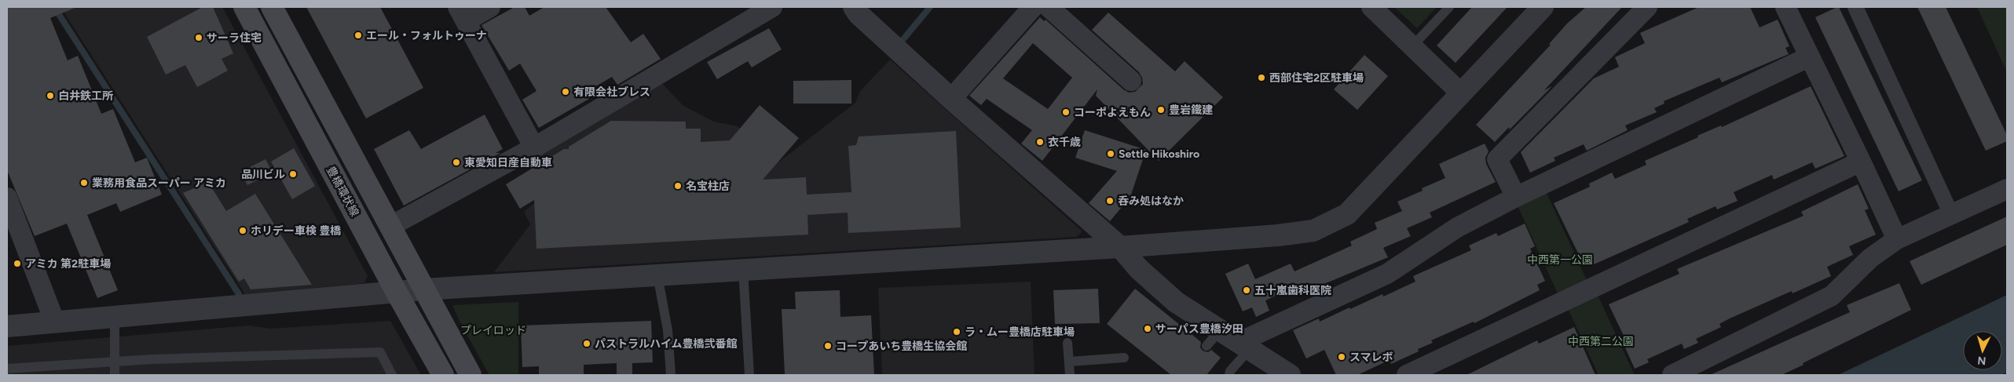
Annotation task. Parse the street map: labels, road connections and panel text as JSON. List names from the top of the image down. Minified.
{"streets":{"main road":["豊橋環状線"]},"parks":["中西第一公園","プレイロッド","中西第二公園"],"places":["エール・フォルトゥーナ","サーラ住宅","西部住宅2区駐車場","有限会社ブレス","白井鉄工所","豊岩鐵建","コーポよえもん","衣千歳","Settle Hikoshiro","東愛知日産自動車","品川ビル","業務用食品スーパー アミカ","名宝柱店","呑み処はなか","ホリデー車検 豊橋","アミカ 第2駐車場","五十嵐歯科医院","サーパス豊橋汐田","ラ・ムー豊橋店駐車場","パストラルハイム豊橋弐番館","コープあいち豊橋生協会館","スマレボ"],"north":"bottom"}
